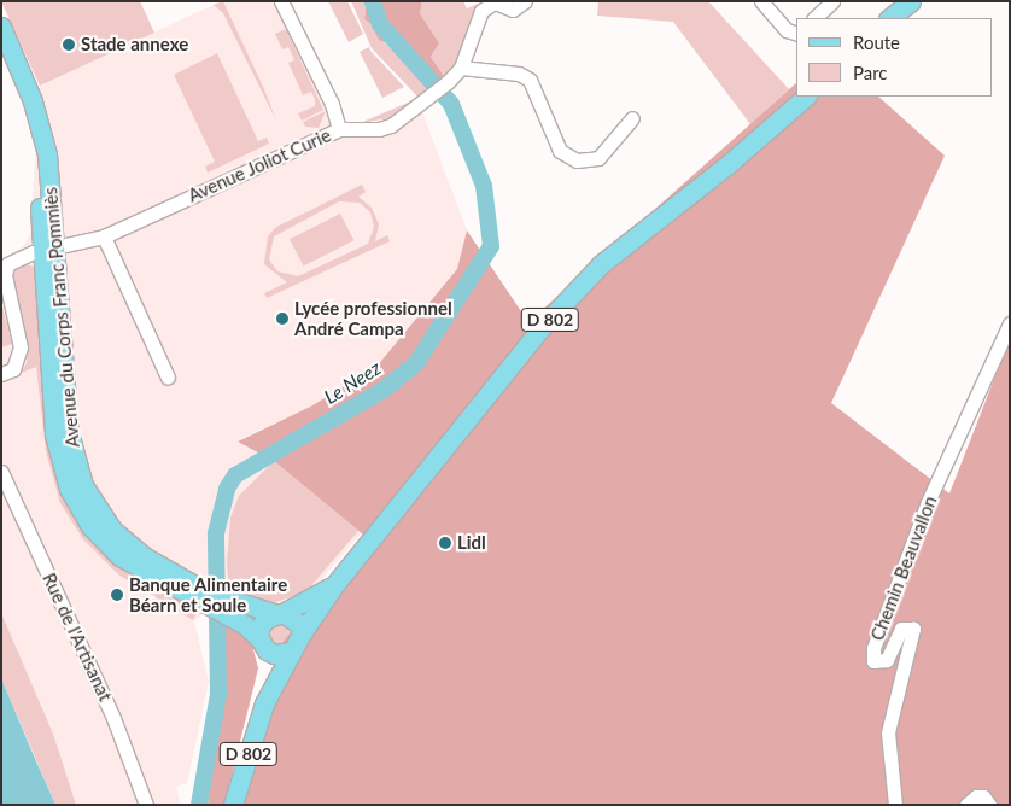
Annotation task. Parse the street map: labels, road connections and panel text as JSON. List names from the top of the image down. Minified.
{"streets":{"main road":["Avenue du Corps Franc Pommiès","D 802"],"street":["Avenue Joliot Curie","Chemin Beauvallon","Rue de l'Artisanat"]},"crossings":[["Avenue Joliot Curie","Avenue du Corps Franc Pommiès"],["Avenue du Corps Franc Pommiès","D 802"]],"water":["Le Neez"],"places":["Stade annexe","Lycée professionnel André Campa","Lidl","Banque Alimentaire Béarn et Soule"],"legend":["Route","Parc"]}
